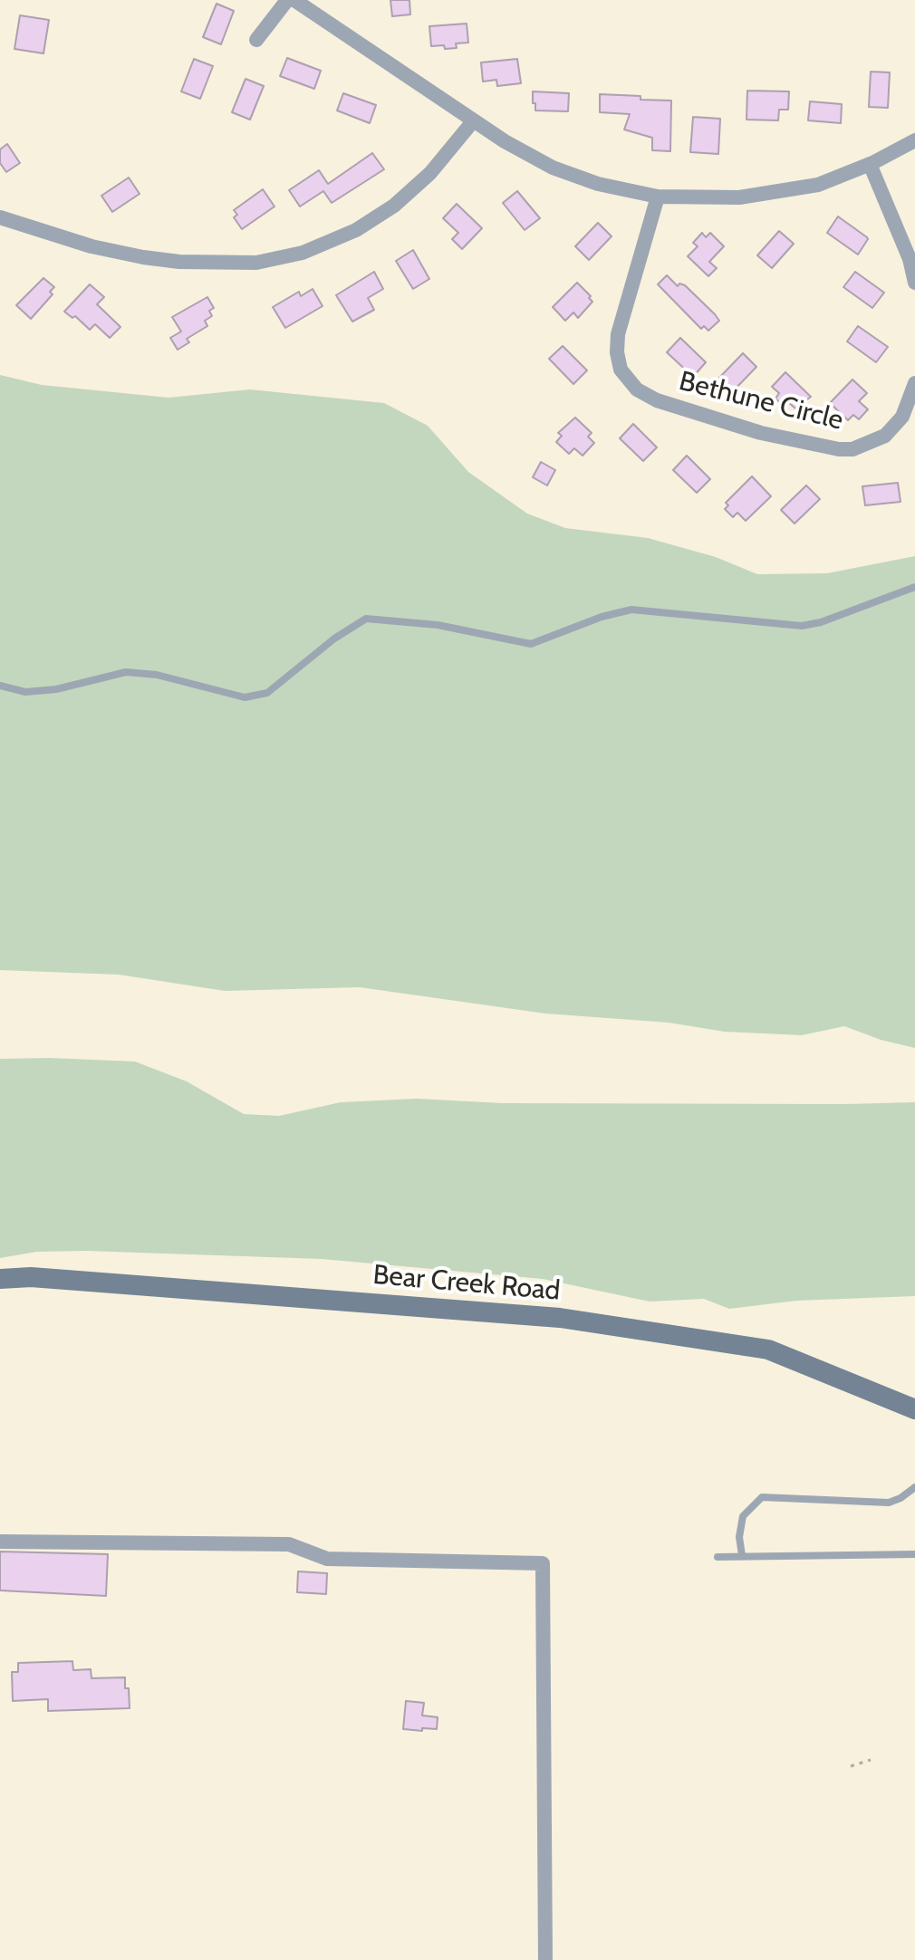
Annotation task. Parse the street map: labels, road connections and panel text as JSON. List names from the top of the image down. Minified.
{"streets":{"street":["Bethune Circle","Bear Creek Road"]}}
